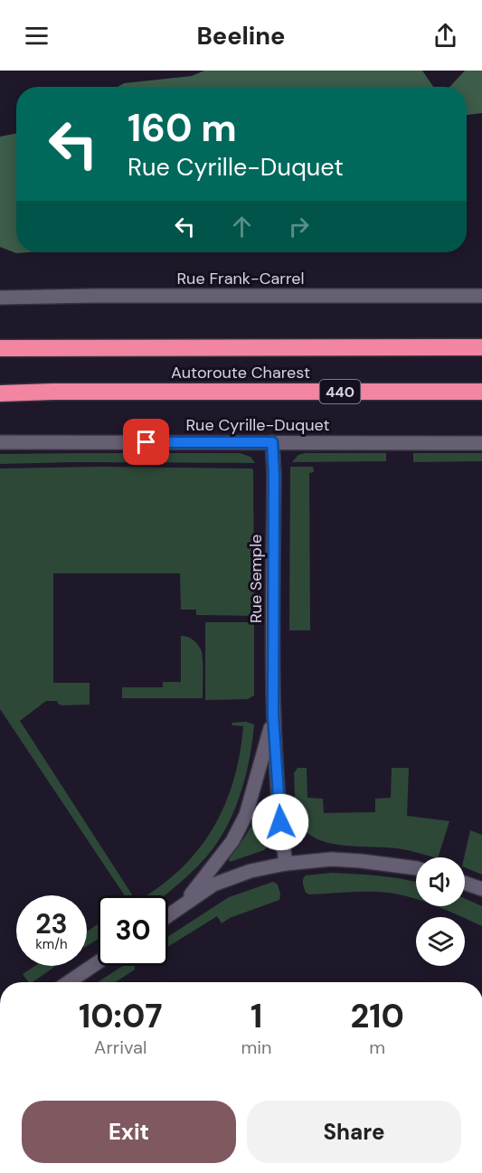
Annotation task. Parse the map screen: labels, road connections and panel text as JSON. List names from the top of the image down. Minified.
{"streets":{"highway":["Autoroute Charest","440"],"street":["Rue Frank-Carrel","Rue Cyrille-Duquet","Rue Semple"]},"crossings":[["Rue Cyrille-Duquet","Rue Semple"]],"page":{"header":"Beeline","turn":["160 m","Rue Cyrille-Duquet"],"speed":"23 km/h","limit":"30","eta":["10:07","Arrival","1","min","210","m"],"buttons":["Exit","Share"]}}
